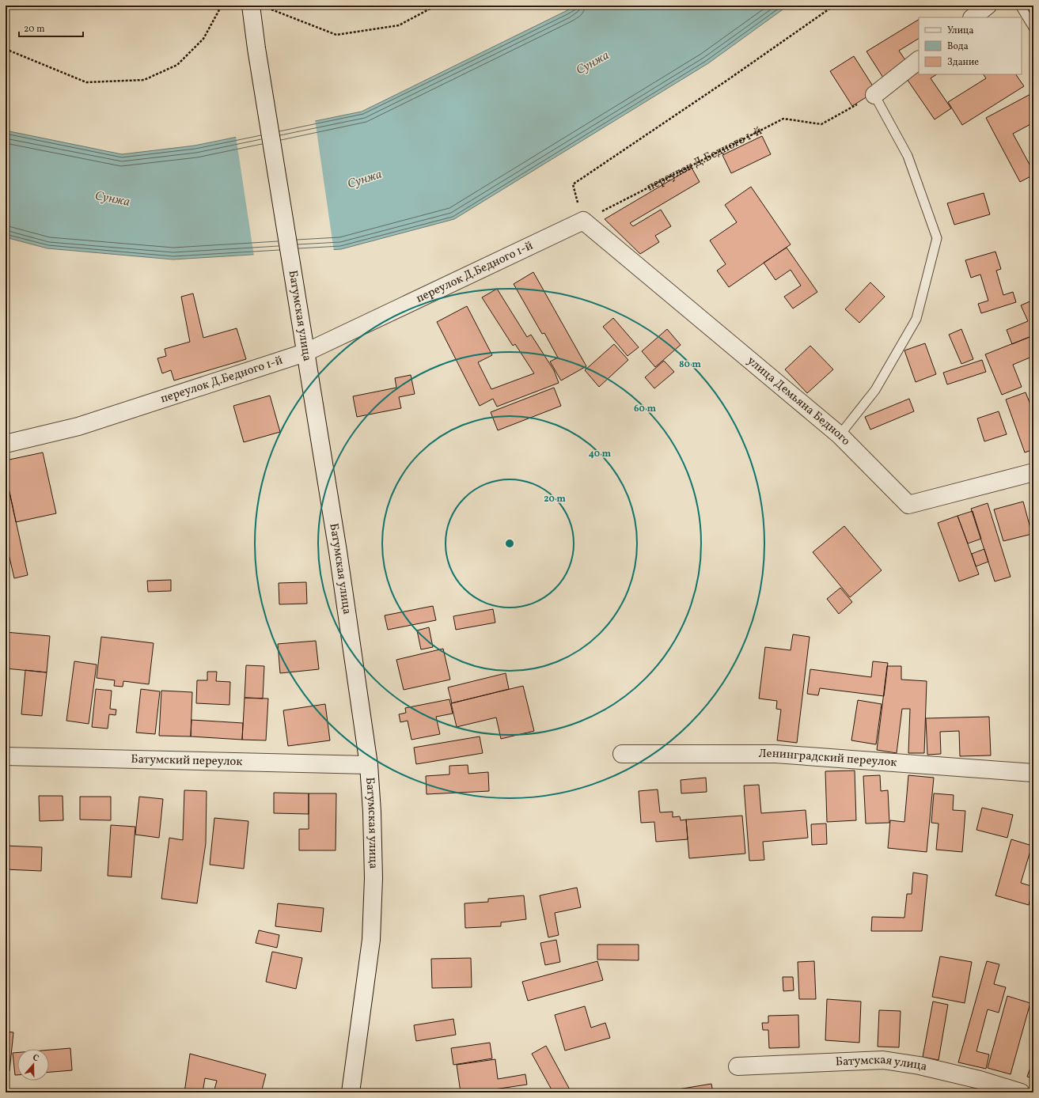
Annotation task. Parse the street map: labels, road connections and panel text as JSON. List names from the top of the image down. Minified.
{"streets":{"street":["переулок Д.Бедного 1-й","Батумская улица","улица Демьяна Бедного","Ленинградский переулок","Батумский переулок"]},"crossings":[["переулок Д.Бедного 1-й","Батумская улица"],["переулок Д.Бедного 1-й","улица Демьяна Бедного"],["Батумская улица","Батумский переулок"]],"water":["Сунжа"],"legend":["Улица","Вода","Здание"],"scale_bar":"20 m","north":"top","rings":["80 m","60 m","40 m","20 m"]}
